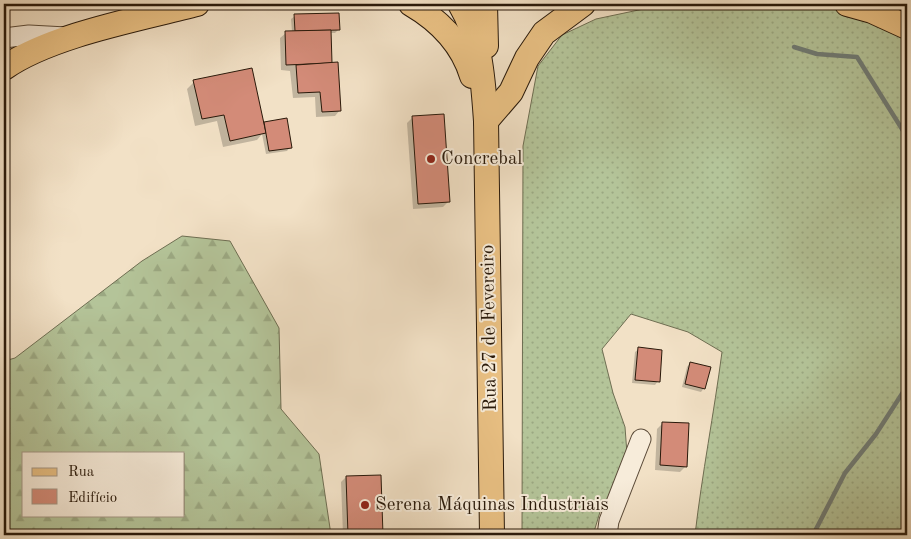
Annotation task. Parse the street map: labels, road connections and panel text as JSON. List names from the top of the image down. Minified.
{"streets":{"main road":["Rua 27 de Fevereiro"]},"places":["Concrebal","Serena Máquinas Industriais"],"legend":["Rua","Edifício"]}
